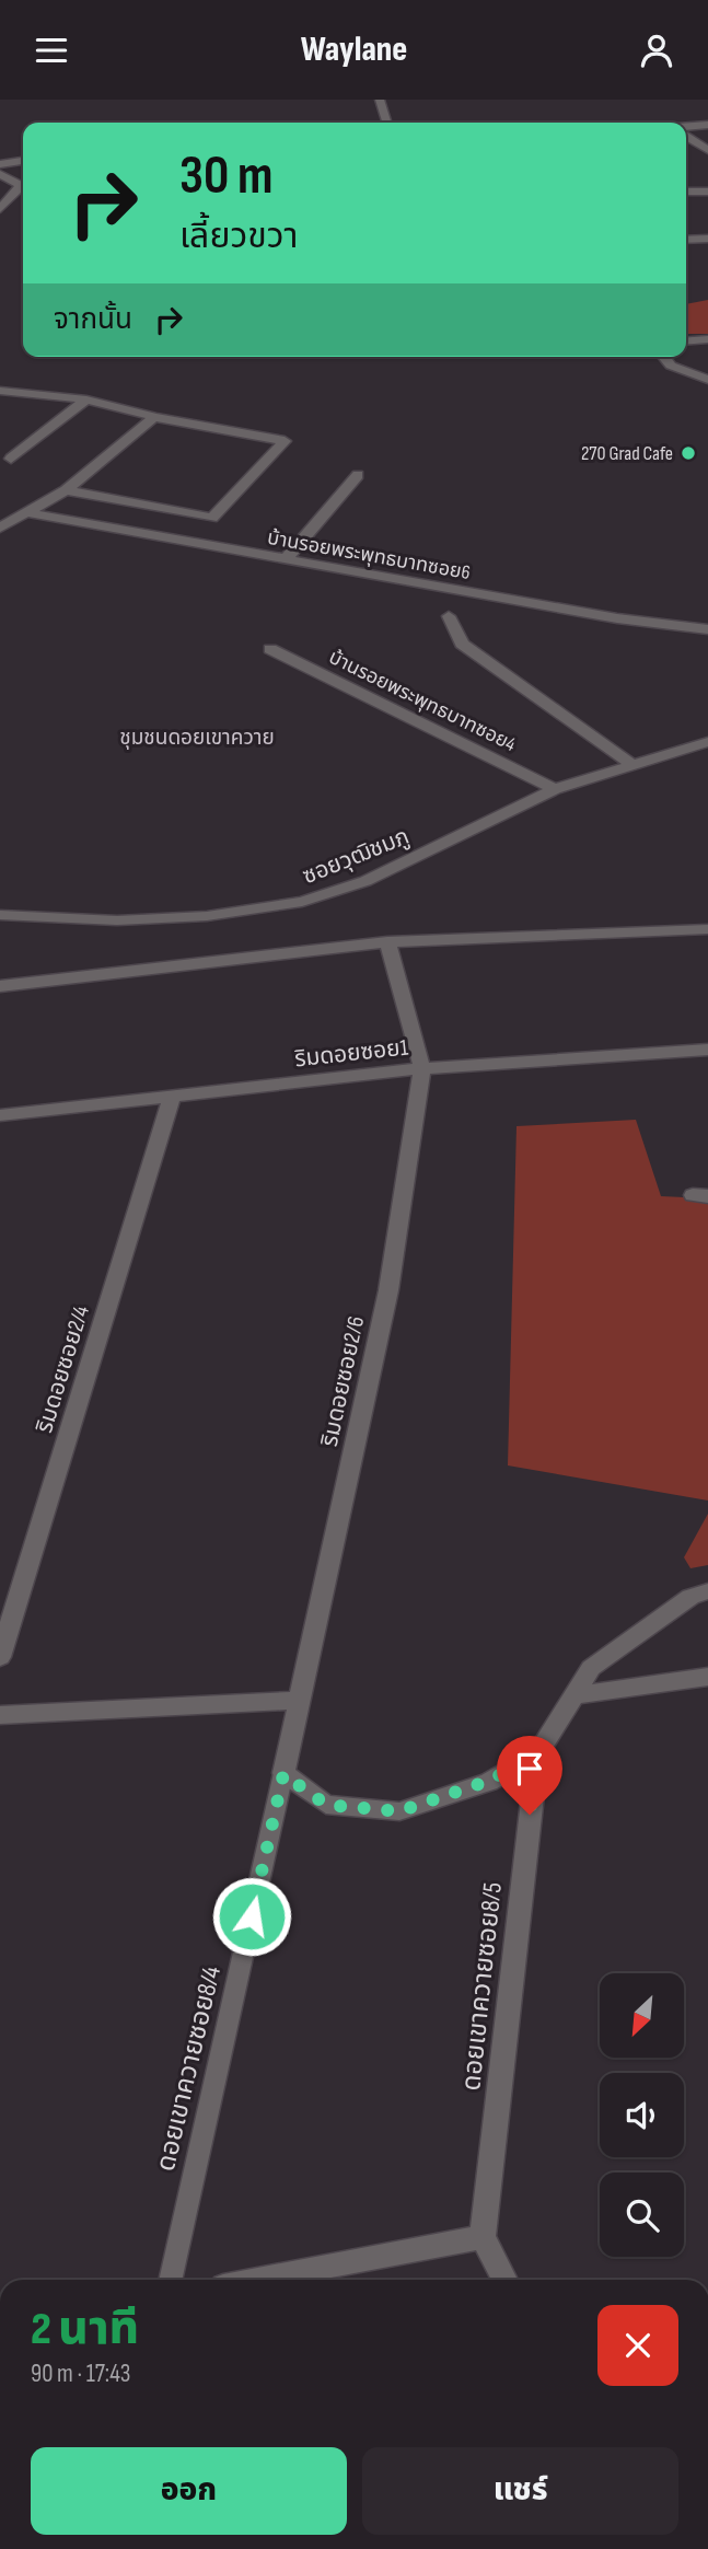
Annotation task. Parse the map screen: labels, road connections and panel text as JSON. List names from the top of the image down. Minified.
{"streets":{"street":["บ้านรอยพระพุทธบาทซอย6","บ้านรอยพระพุทธบาทซอย4","ซอยวุฒิชมภู","ริมดอยซอย1","ริมดอยซอย2/4","ริมดอยซอย2/6","ดอยเขาควายซอย8/5"],"lane":["ดอยเขาควายซอย8/4"]},"crossings":[["บ้านรอยพระพุทธบาทซอย4","ซอยวุฒิชมภู"],["ริมดอยซอย1","ริมดอยซอย2/4"],["ริมดอยซอย1","ริมดอยซอย2/6"],["ริมดอยซอย2/6","ดอยเขาควายซอย8/4"]],"districts":["ชุมชนดอยเขาควาย"],"places":["270 Grad Cafe"],"north":"bottom left","page":{"header":"Waylane","turn":["30 m","เลี้ยวขวา"],"then":"จากนั้น","heading":["2 นาที","90 m · 17:43"],"buttons":["ออก","แชร์"]}}
